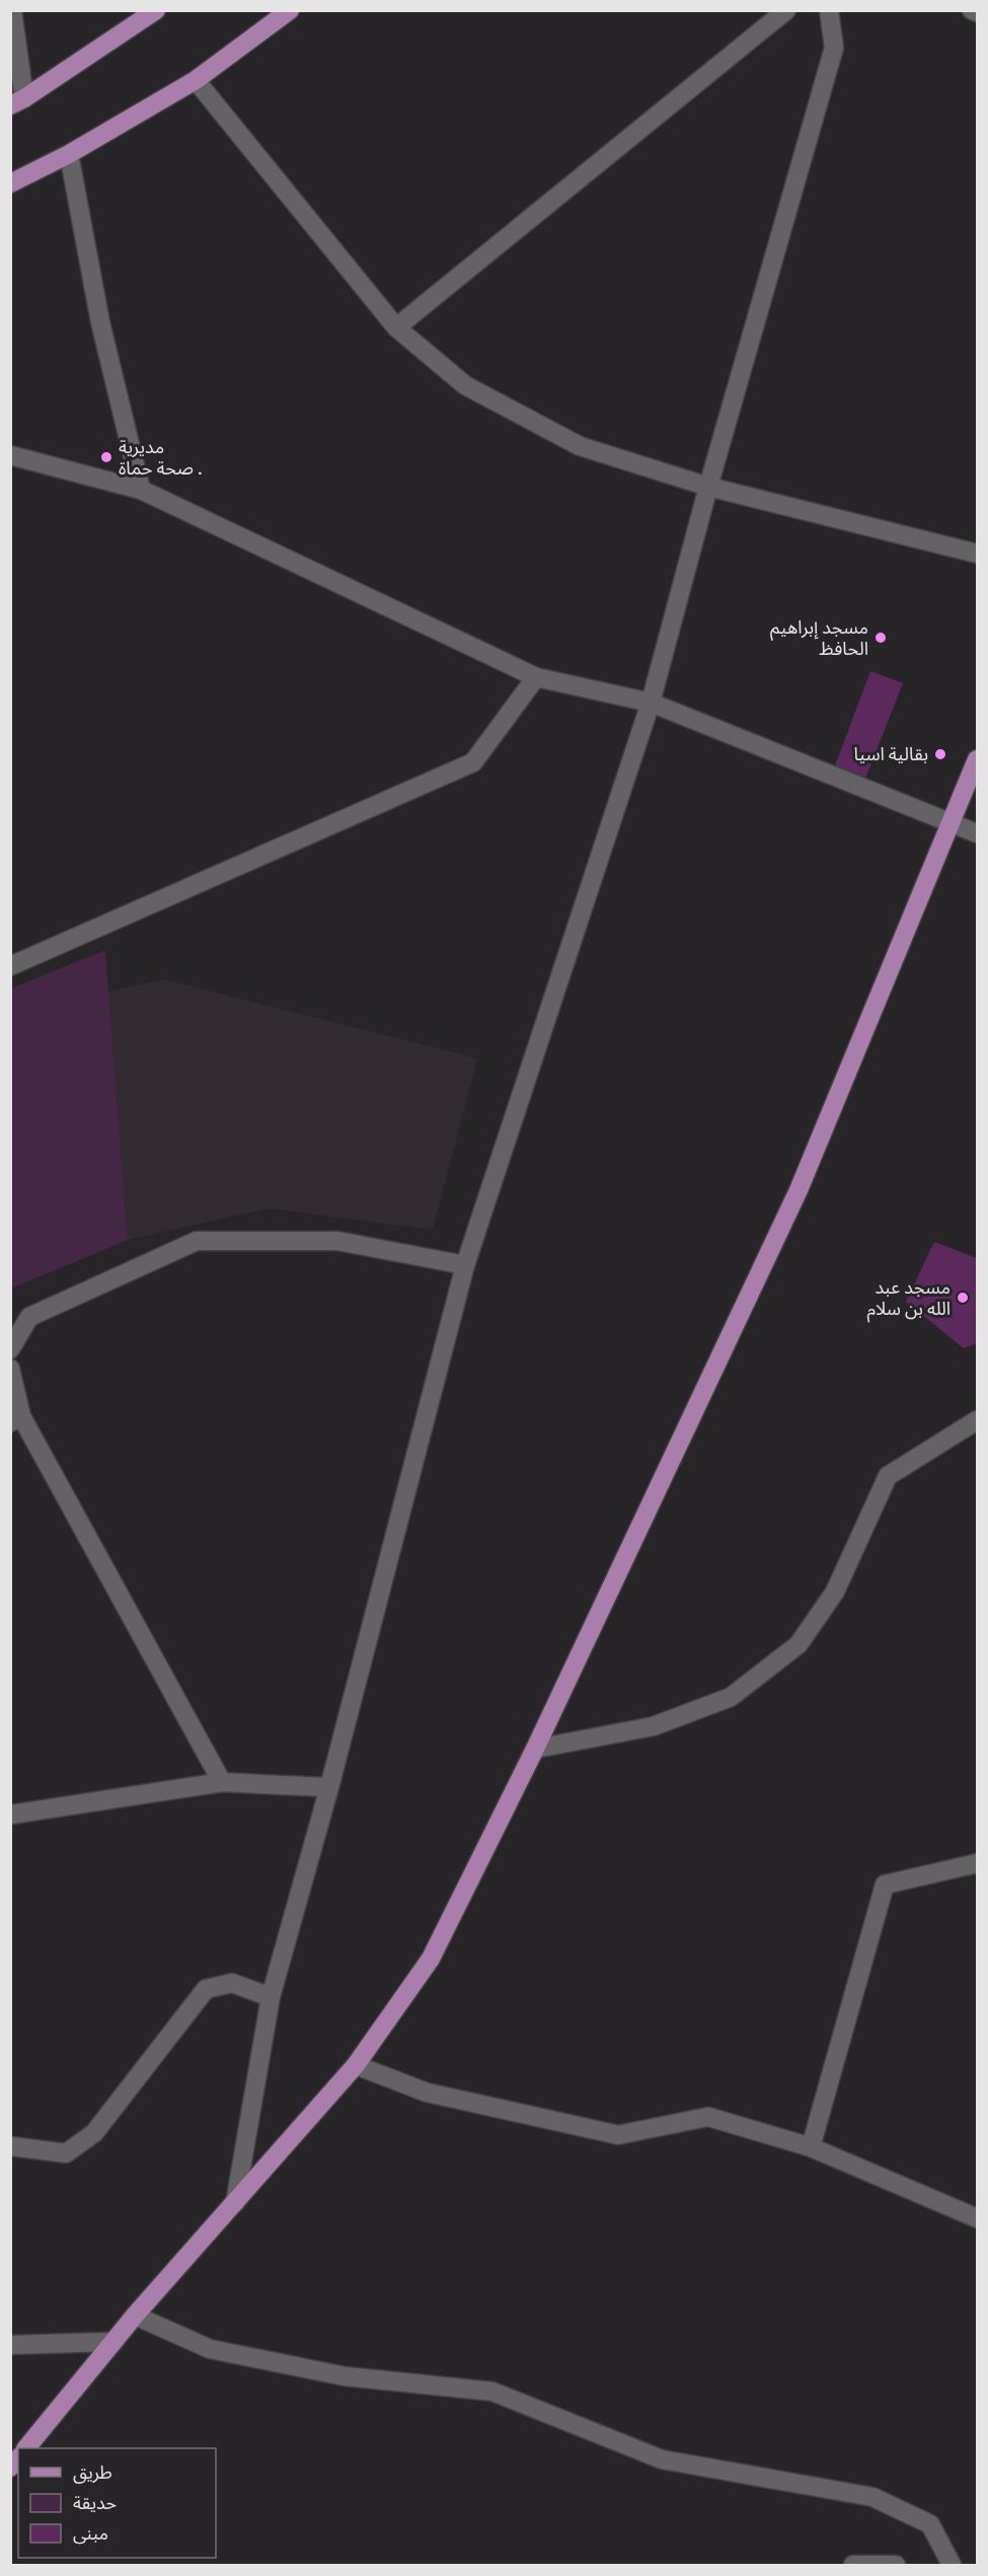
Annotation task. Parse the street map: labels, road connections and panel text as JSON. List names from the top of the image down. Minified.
{"places":["مديرية صحة حماة .","مسجد إبراهيم الحافظ","بقالية اسيا","مسجد عبد الله بن سلام"],"legend":["طريق","حديقة","مبنى"]}
